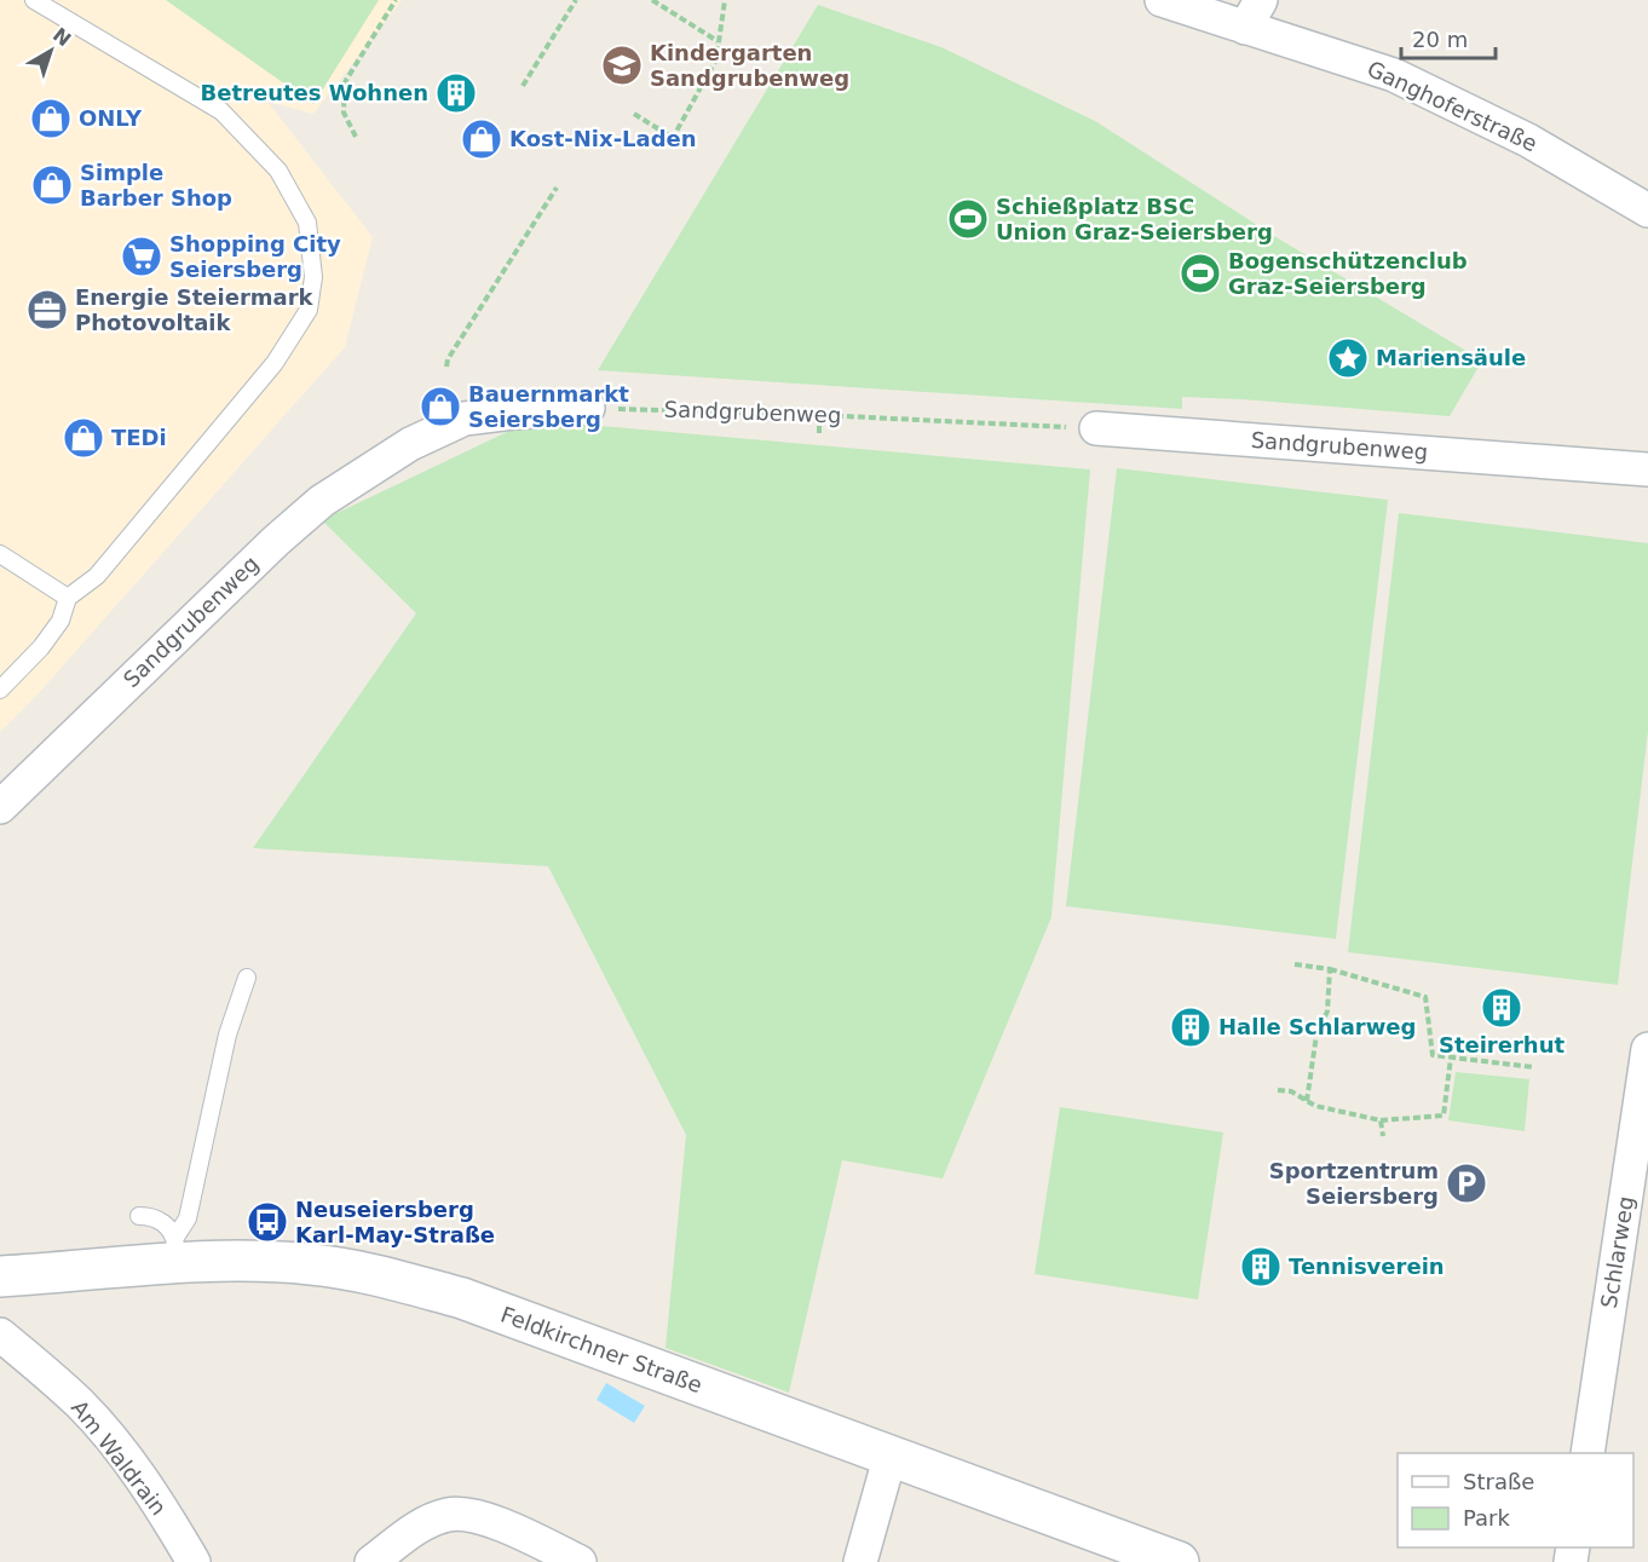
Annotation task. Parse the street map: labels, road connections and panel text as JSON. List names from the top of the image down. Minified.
{"streets":{"street":["Ganghoferstraße","Sandgrubenweg","Schlarweg","Feldkirchner Straße","Am Waldrain"]},"places":{"school or university":["Kindergarten Sandgrubenweg"],"building":["Betreutes Wohnen","Steirerhut","Halle Schlarweg","Tennisverein"],"shop":["ONLY","Kost-Nix-Laden","Simple Barber Shop","Bauernmarkt Seiersberg","TEDi"],"sports":["Schießplatz BSC Union Graz-Seiersberg","Bogenschützenclub Graz-Seiersberg"],"supermarket":["Shopping City Seiersberg"],"office":["Energie Steiermark Photovoltaik"],"place":["Mariensäule"],"parking":["Sportzentrum Seiersberg"],"bus stop":["Neuseiersberg Karl-May-Straße"]},"legend":["Straße","Park"],"scale_bar":"20 m","north":"top right"}
